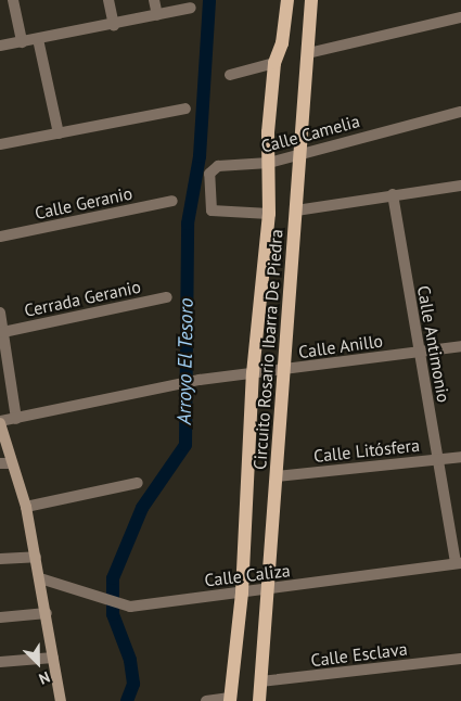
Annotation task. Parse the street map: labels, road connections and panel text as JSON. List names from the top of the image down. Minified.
{"streets":{"main road":["Circuito Rosario Ibarra De Piedra"],"street":["Calle Camelia","Calle Geranio","Cerrada Geranio","Calle Antimonio","Calle Anillo","Calle Litósfera","Calle Caliza","Calle Esclava"]},"crossings":[["Calle Camelia","Circuito Rosario Ibarra De Piedra"],["Calle Antimonio","Calle Anillo"],["Calle Antimonio","Calle Litósfera"],["Calle Antimonio","Calle Caliza"],["Calle Anillo","Circuito Rosario Ibarra De Piedra"],["Circuito Rosario Ibarra De Piedra","Calle Litósfera"],["Circuito Rosario Ibarra De Piedra","Calle Caliza"],["Circuito Rosario Ibarra De Piedra","Calle Esclava"]],"water":["Arroyo El Tesoro"],"north":"bottom right"}
